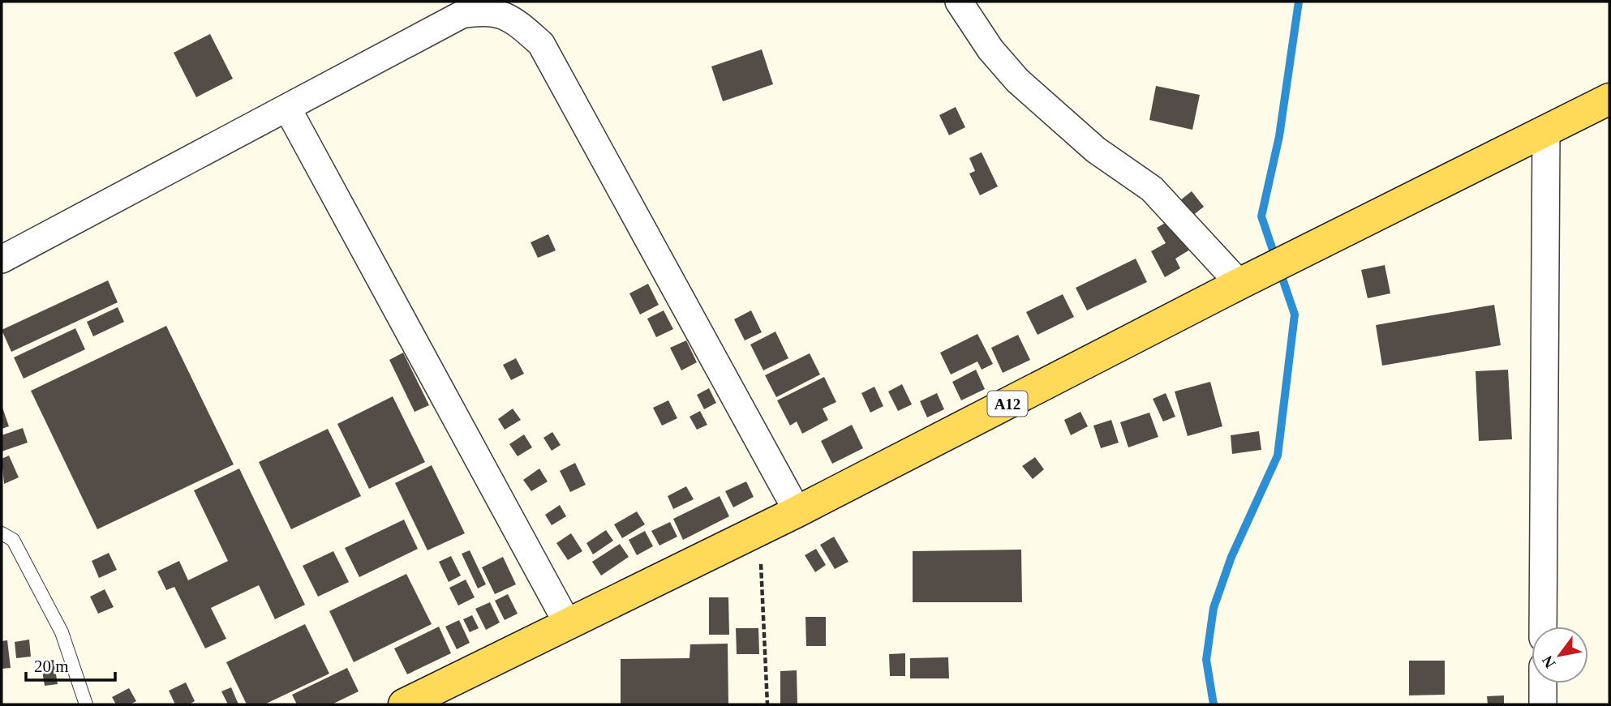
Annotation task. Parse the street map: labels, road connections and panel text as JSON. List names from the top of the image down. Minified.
{"streets":{"main road":["A12"]},"scale_bar":"20 m","north":"bottom left"}
